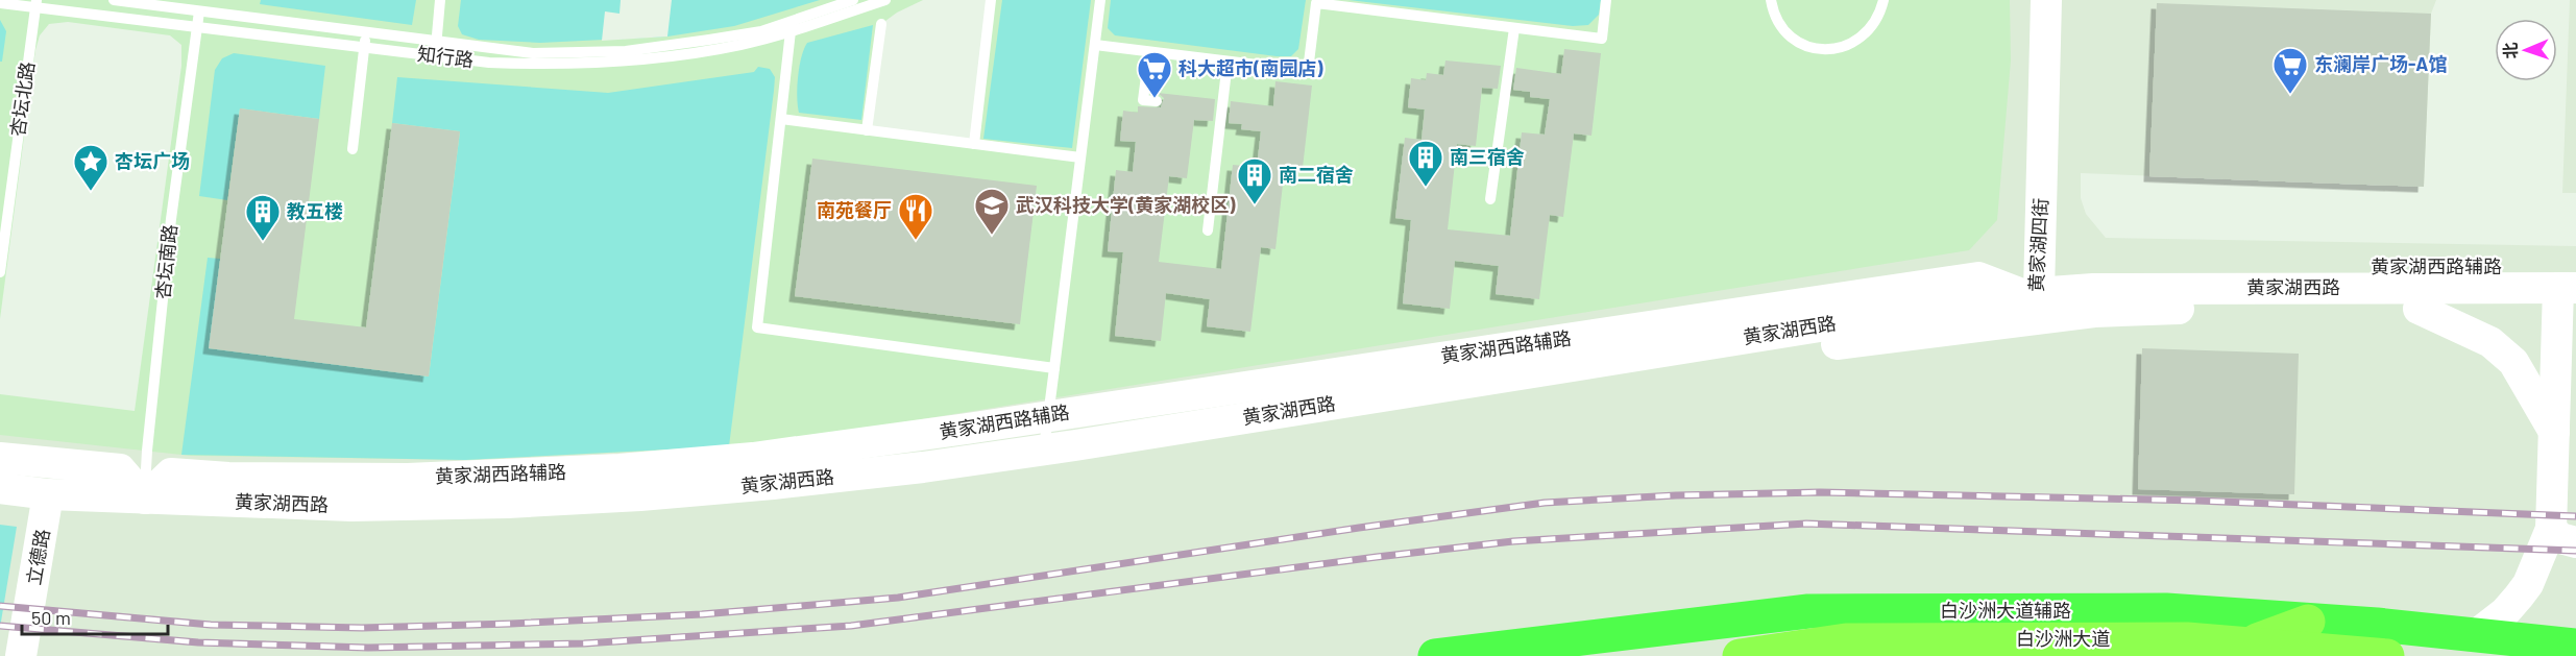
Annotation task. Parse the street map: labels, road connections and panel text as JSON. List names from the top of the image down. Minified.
{"streets":{"highway":["白沙洲大道"],"main road":["黄家湖四街","黄家湖西路辅路","黄家湖西路","立德路","白沙洲大道辅路"],"lane":["知行路","杏坛北路","杏坛南路"]},"crossings":[["知行路","杏坛北路"],["知行路","杏坛南路"],["黄家湖四街","黄家湖西路辅路"],["黄家湖四街","黄家湖西路"],["杏坛南路","黄家湖西路辅路"],["杏坛南路","黄家湖西路"],["黄家湖西路辅路","黄家湖西路"],["黄家湖西路","立德路"]],"places":{"supermarket":["东澜岸广场-A馆","科大超市(南园店)"],"building":["南三宿舍","南二宿舍","教五楼"],"place":["杏坛广场"],"school or university":["武汉科技大学(黄家湖校区)"],"restaurant":["南苑餐厅"]},"scale_bar":"50 m","north":"left"}
